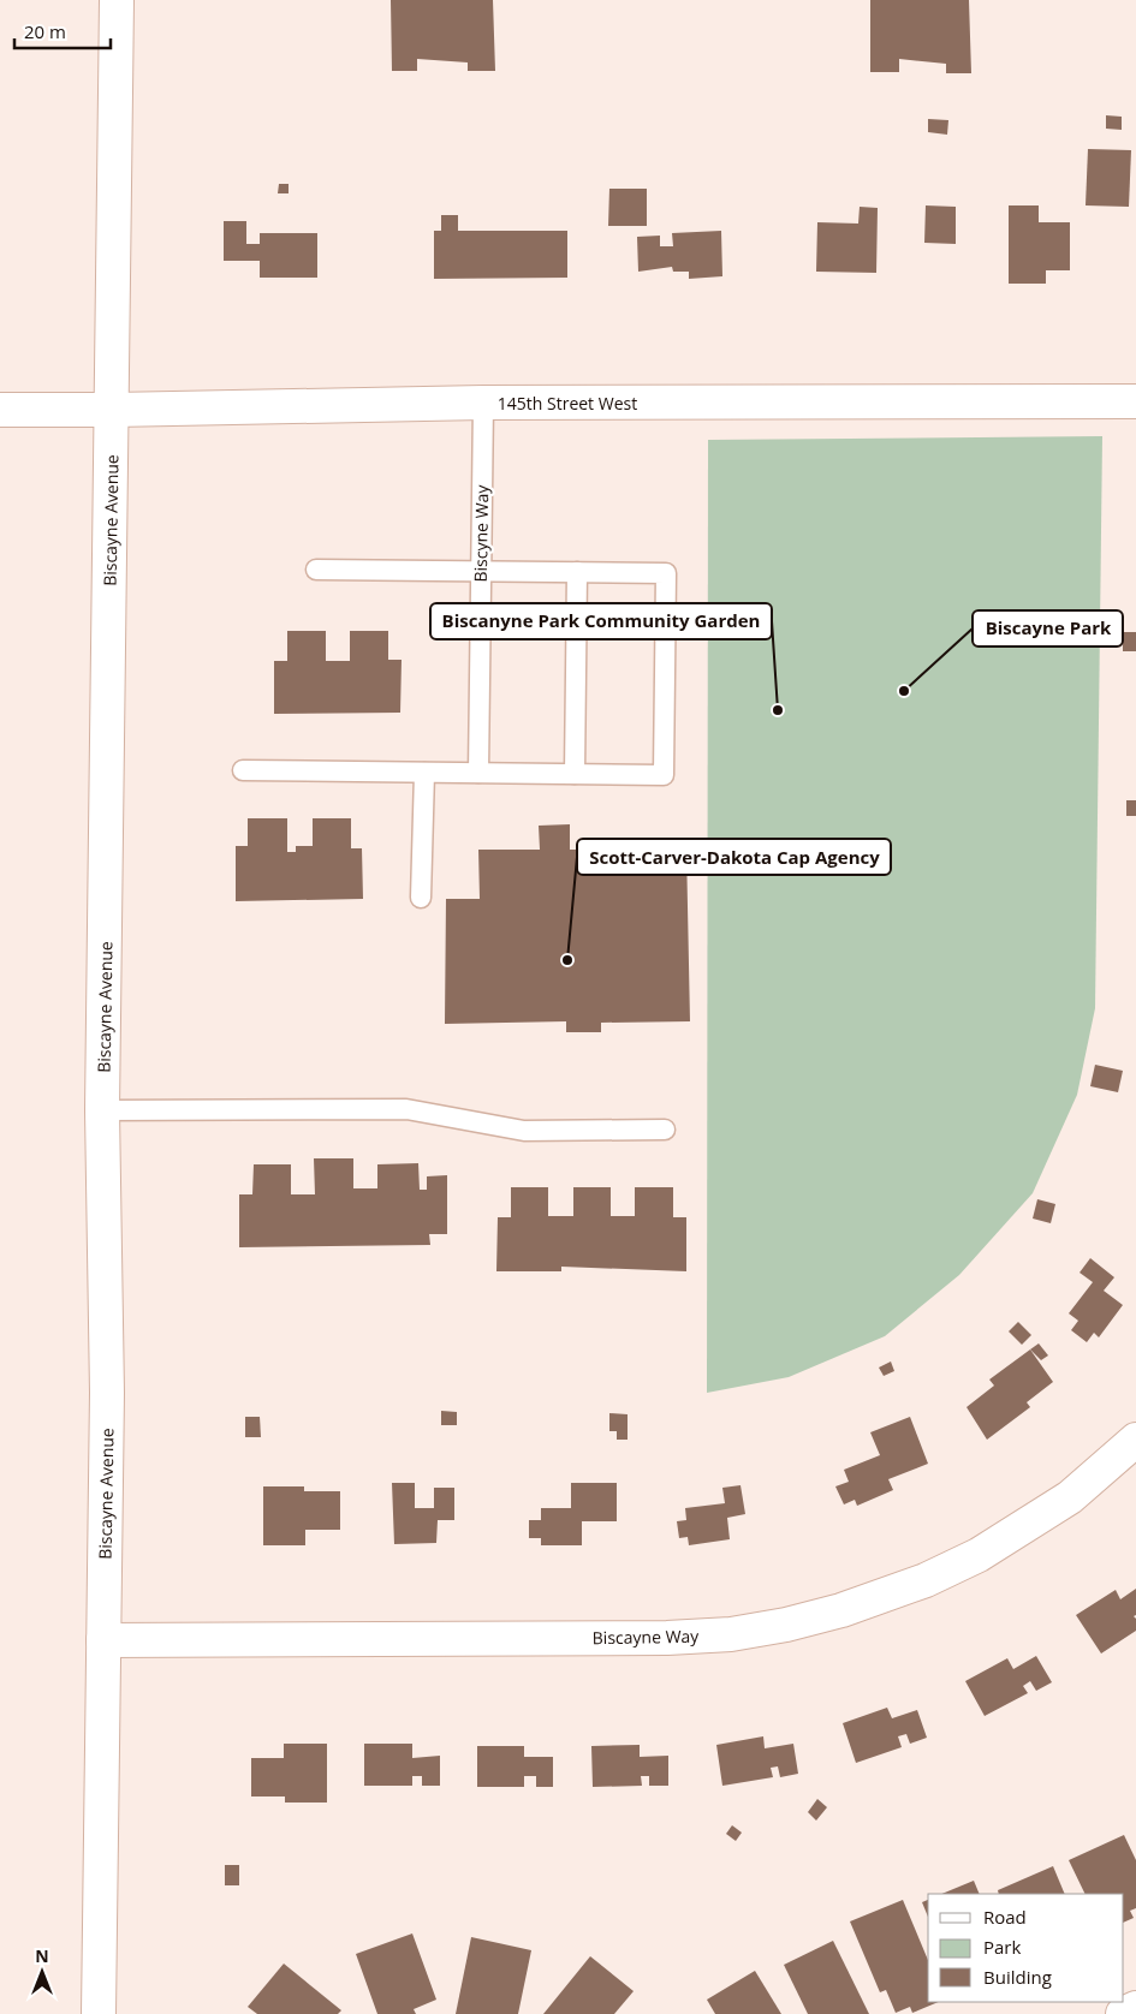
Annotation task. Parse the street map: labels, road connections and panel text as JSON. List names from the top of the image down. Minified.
{"streets":{"street":["145th Street West","Biscayne Avenue","Biscayne Way"],"lane":["Biscyne Way"]},"crossings":[["145th Street West","Biscayne Avenue"],["145th Street West","Biscyne Way"],["Biscayne Avenue","Biscayne Way"]],"places":["Biscayne Park","Biscanyne Park Community Garden","Scott-Carver-Dakota Cap Agency"],"legend":["Road","Park","Building"],"scale_bar":"20 m","north":"top"}
